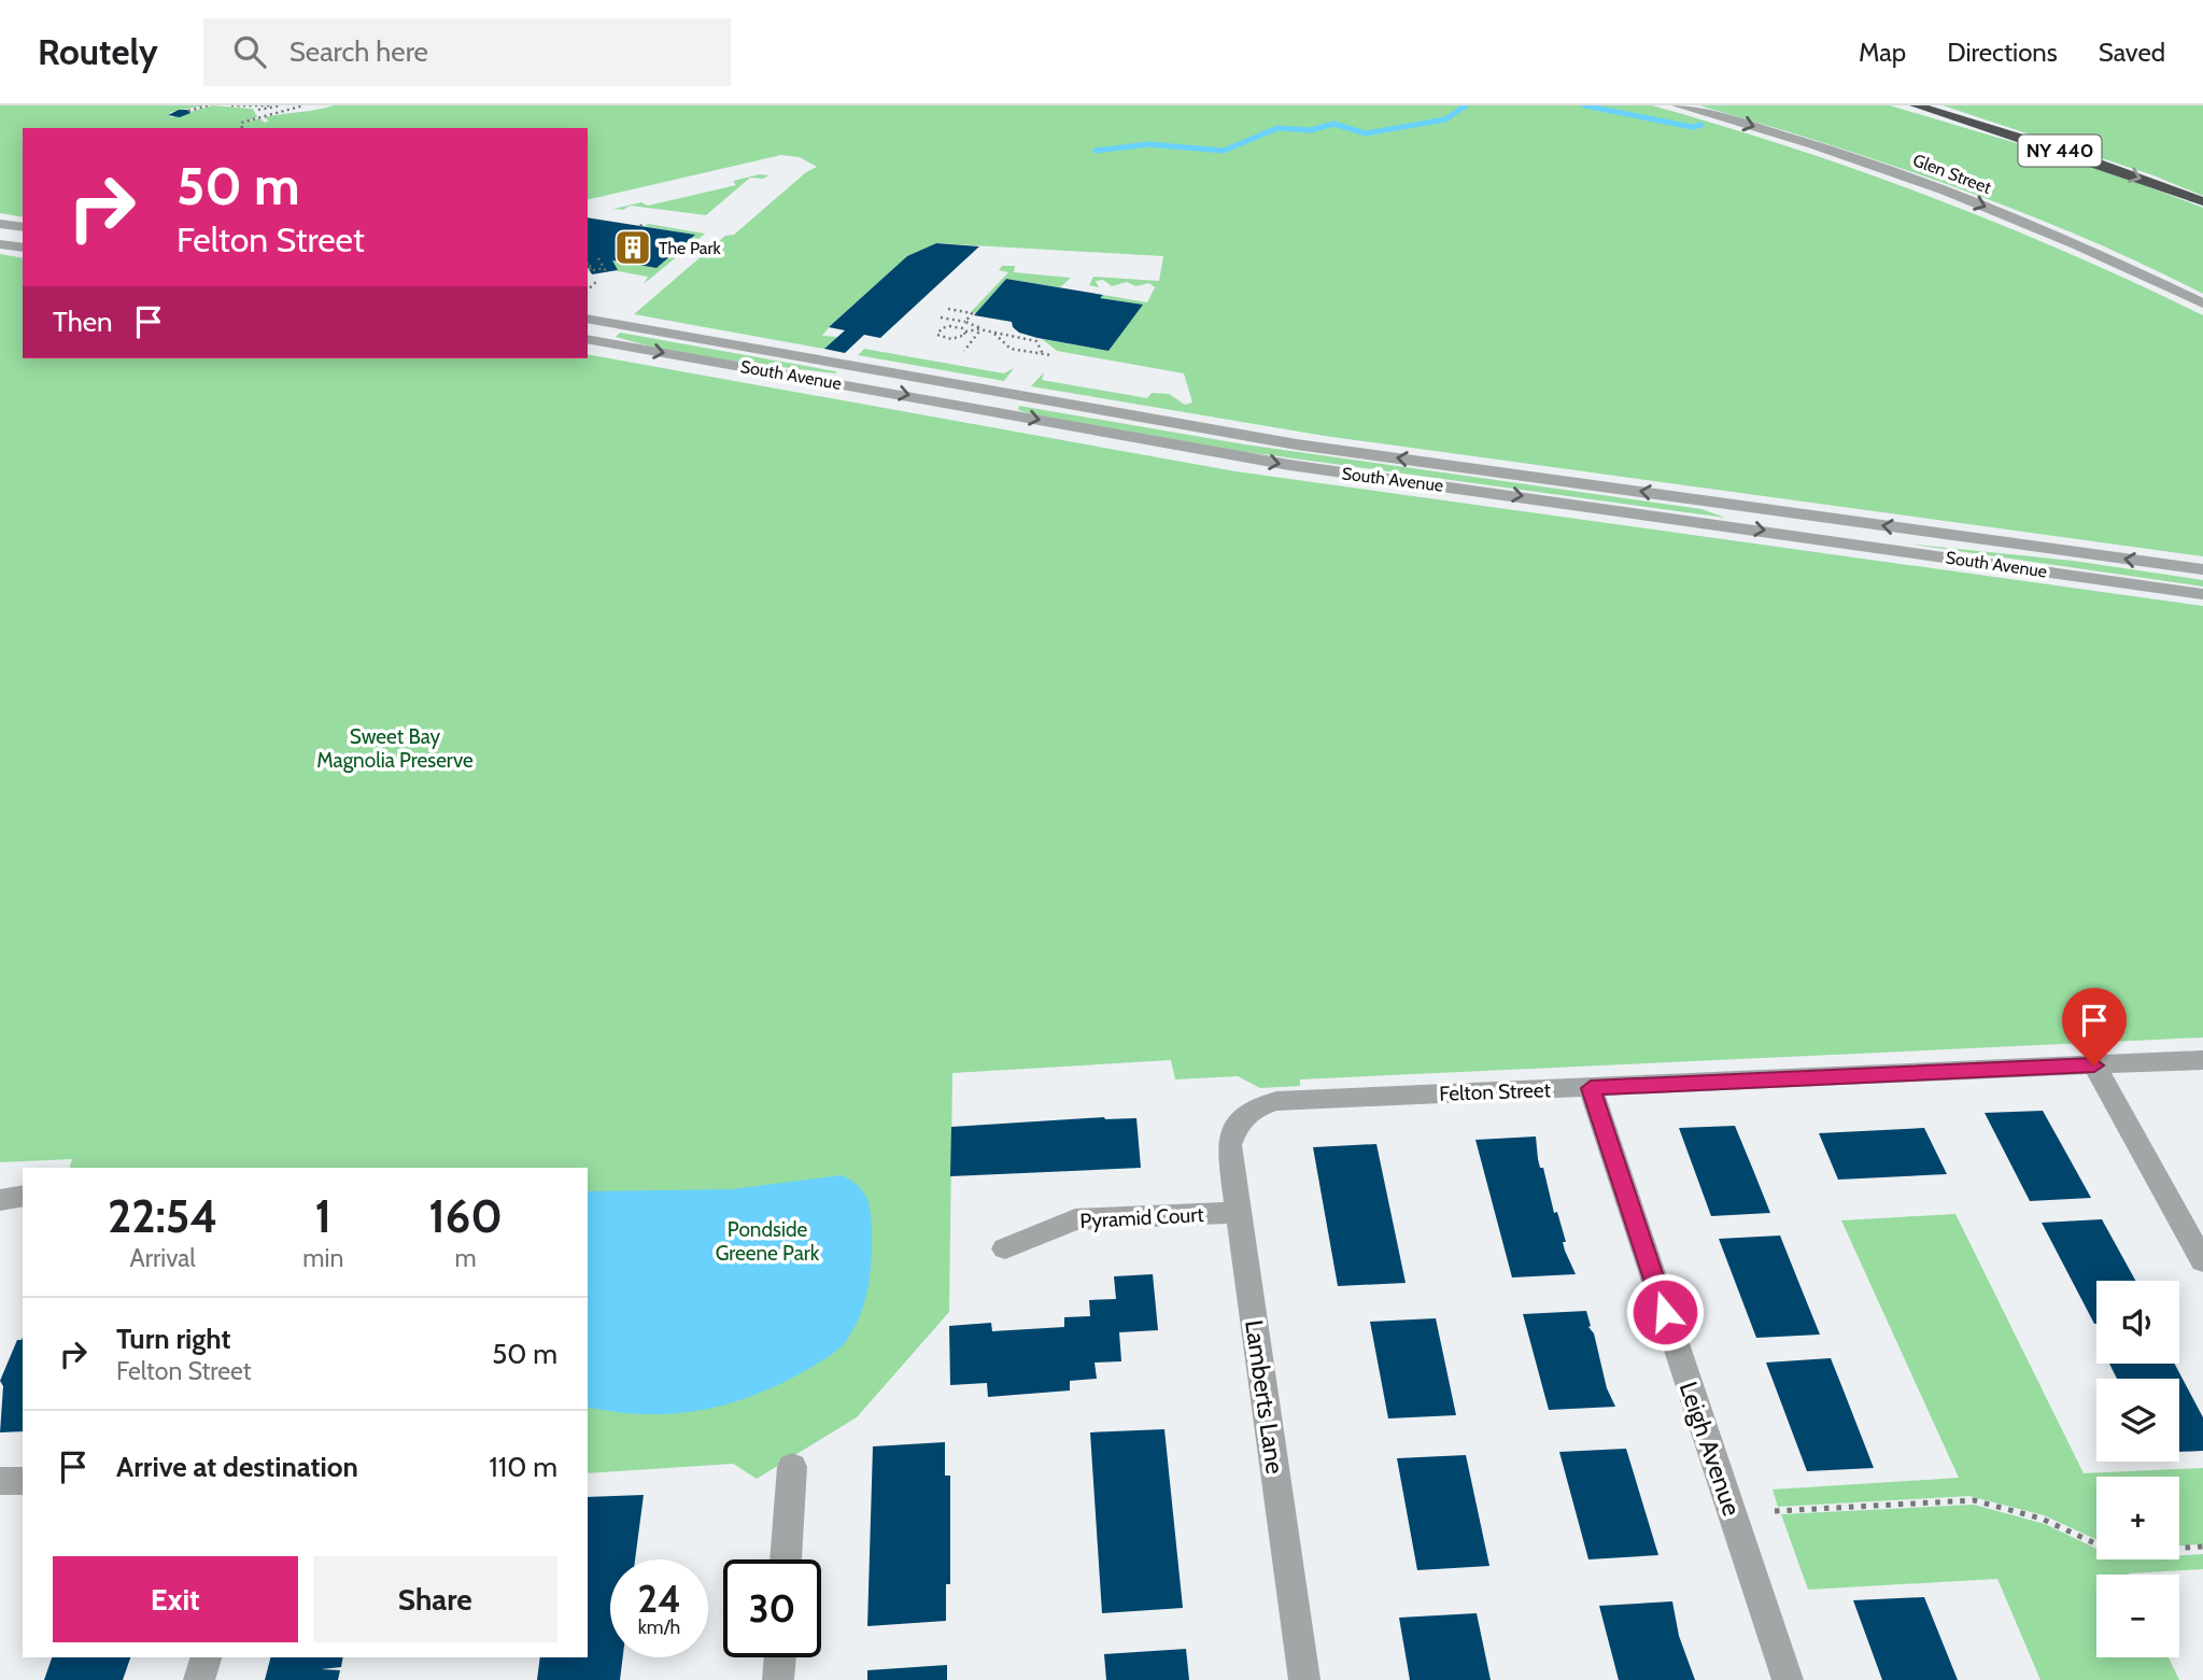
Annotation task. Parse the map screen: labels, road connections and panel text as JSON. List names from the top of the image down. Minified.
{"streets":{"highway":["NY 440"],"street":["Glen Street","South Avenue","Felton Street","Pyramid Court","Lamberts Lane","Leigh Avenue"]},"crossings":[["Felton Street","Lamberts Lane"],["Felton Street","Leigh Avenue"],["Pyramid Court","Lamberts Lane"]],"one_way":["Glen Street"],"parks":["Sweet Bay Magnolia Preserve","Pondside Greene Park"],"places":{"building":["The Park"]},"page":{"header":"Routely","search":"Search here","nav":["Map","Directions","Saved"],"turn":["50 m","Felton Street"],"then":"Then","eta":["22:54","Arrival","1","min","160","m"],"map_buttons":["+","−"],"list":[{"name":"Turn right","note":"Felton Street","value":"50 m"},{"name":"Arrive at destination","value":"110 m"}],"buttons":["Exit","Share"],"speed":"24 km/h","limit":"30"}}
